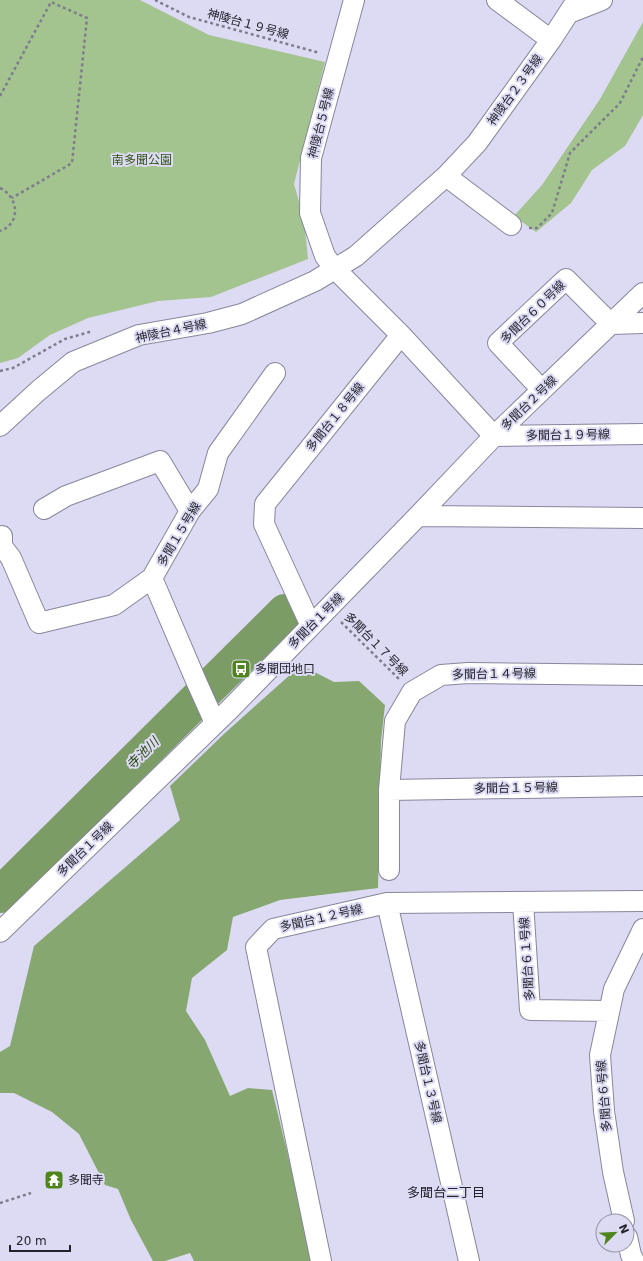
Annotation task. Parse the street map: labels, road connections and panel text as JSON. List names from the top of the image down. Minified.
{"streets":{"street":["神陵台２３号線","神陵台５号線","多聞台６０号線","神陵台４号線","多聞台２号線","多聞台１８号線","多聞台１９号線","多聞１５号線","多聞台１号線","多聞台１４号線","多聞台１５号線","多聞台１２号線","多聞台６１号線","多聞台１３号線","多聞台６号線"],"path":["神陵台１９号線","多聞台１７号線"]},"crossings":[["神陵台１９号線","神陵台５号線"],["神陵台２３号線","神陵台５号線"],["神陵台２３号線","神陵台４号線"],["神陵台５号線","神陵台４号線"],["神陵台５号線","多聞台１８号線"],["多聞台６０号線","多聞台２号線"],["多聞台２号線","多聞台１９号線"],["多聞台２号線","多聞台１号線"],["多聞台１８号線","多聞台１号線"],["多聞１５号線","多聞台１号線"],["多聞台１号線","多聞台１７号線"],["多聞台１７号線","多聞台１４号線"],["多聞台１４号線","多聞台１５号線"],["多聞台１２号線","多聞台６１号線"],["多聞台１２号線","多聞台１３号線"],["多聞台６１号線","多聞台６号線"]],"districts":["多聞台二丁目"],"water":["寺池川"],"parks":["南多聞公園"],"places":{"bus stop":["多聞団地口"],"temple":["多聞寺"]},"scale_bar":"20 m","north":"top right"}
